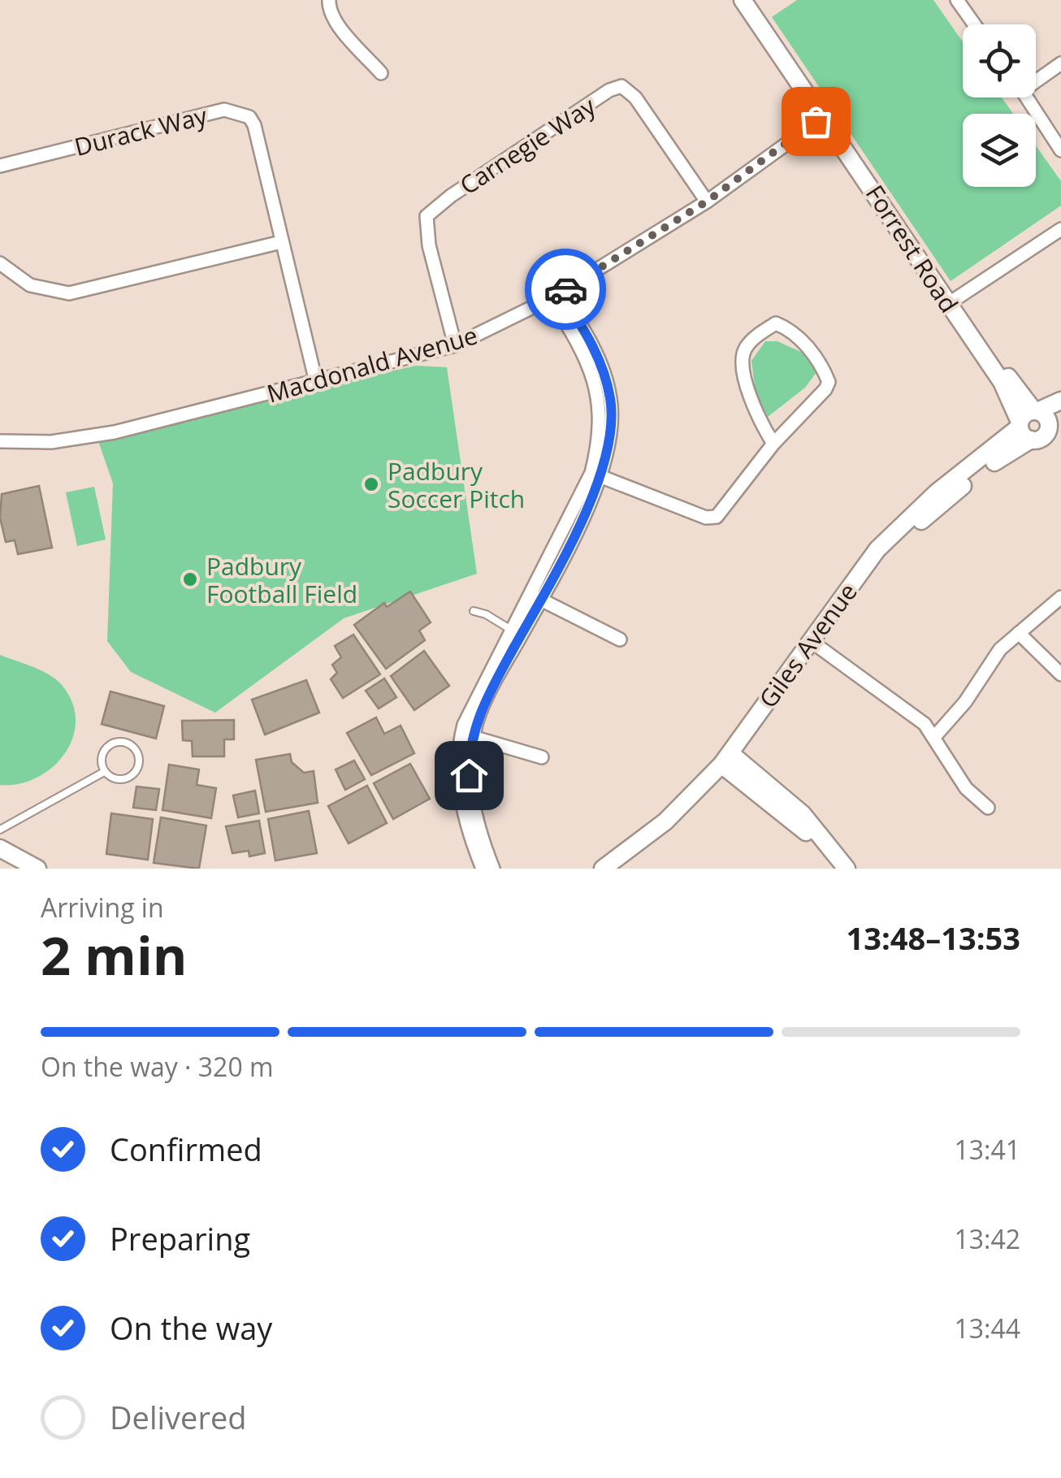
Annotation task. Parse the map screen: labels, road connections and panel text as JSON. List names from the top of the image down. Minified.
{"streets":{"street":["Durack Way","Carnegie Way","Forrest Road","Macdonald Avenue","Giles Avenue"]},"crossings":[["Durack Way","Macdonald Avenue"],["Carnegie Way","Macdonald Avenue"],["Forrest Road","Macdonald Avenue"],["Forrest Road","Giles Avenue"]],"places":["Padbury Soccer Pitch","Padbury Football Field"],"page":{"heading":["2 min","Arriving in","13:48–13:53"],"bar":"On the way · 320 m","list":[["Confirmed","13:41"],["Preparing","13:42"],["On the way","13:44"],"Delivered"]}}
